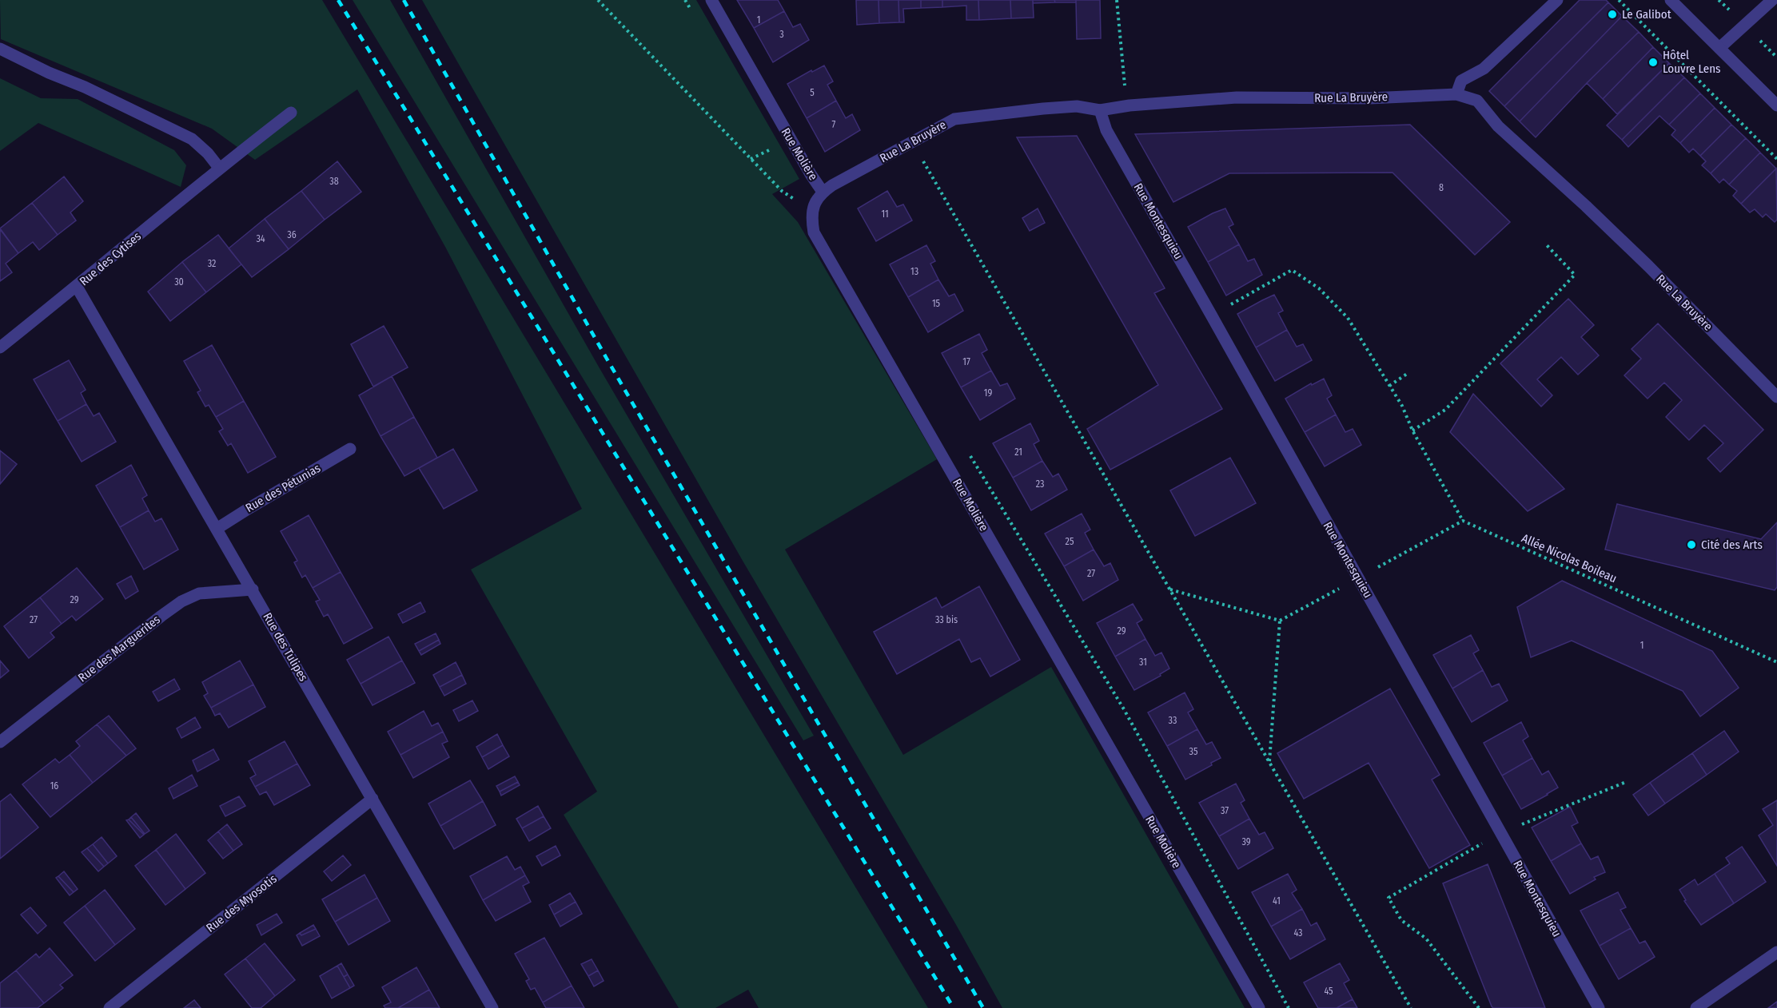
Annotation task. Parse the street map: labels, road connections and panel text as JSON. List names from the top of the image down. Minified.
{"streets":{"street":["Rue La Bruyère","Rue Molière","Rue Montesquieu","Rue des Cytises","Rue des Pétunias","Rue des Tulipes","Rue des Marguerites","Rue des Myosotis"],"path":["Allée Nicolas Boileau"]},"crossings":[["Rue La Bruyère","Rue Molière"],["Rue La Bruyère","Rue Montesquieu"],["Rue des Cytises","Rue des Tulipes"],["Rue des Pétunias","Rue des Tulipes"],["Rue des Tulipes","Rue des Marguerites"],["Rue des Tulipes","Rue des Myosotis"]],"places":["Le Galibot","Hôtel Louvre Lens","Cité des Arts"],"house_numbers":["1","3","5","7","38","8","11","36","34","32","13","30","15","17","19","21","23","25","27","29","27","33 bis","29","1","31","33","35","16","37","39","41","43","45"]}
